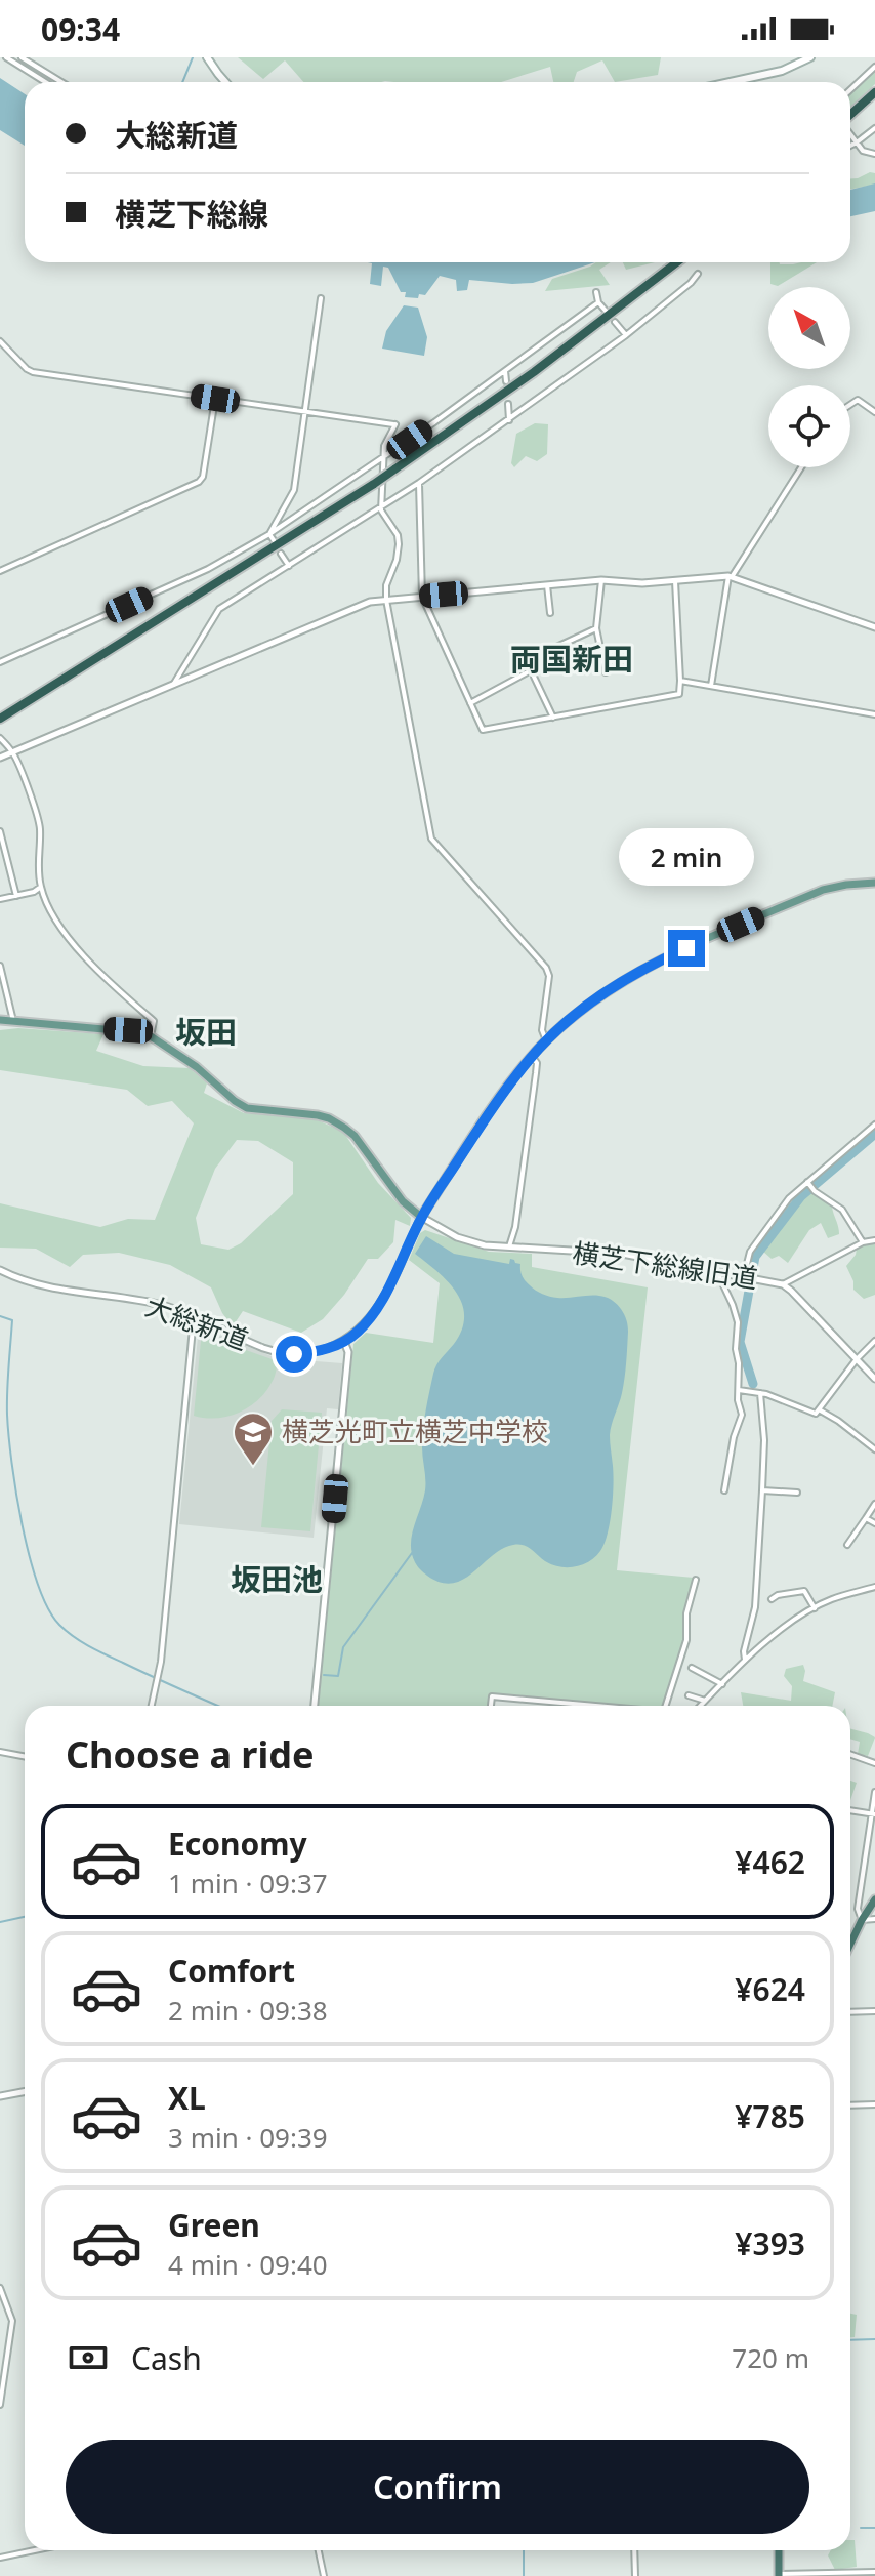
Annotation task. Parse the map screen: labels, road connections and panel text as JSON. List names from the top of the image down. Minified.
{"streets":{"street":["横芝下総線旧道","大総新道"]},"crossings":[["横芝下総線旧道","大総新道"]],"districts":["両国新田","坂田","坂田池"],"places":{"school or university":["横芝光町立横芝中学校"]},"north":"top left","page":{"status":"09:34","banner":["大総新道","横芝下総線"],"bubble":"2 min","heading":"Choose a ride","list":[{"name":"Economy","note":"1 min · 09:37","value":"¥462"},{"name":"Comfort","note":"2 min · 09:38","value":"¥624"},{"name":"XL","note":"3 min · 09:39","value":"¥785"},{"name":"Green","note":"4 min · 09:40","value":"¥393"}],"pay":["Cash","720 m"],"buttons":"Confirm"}}
